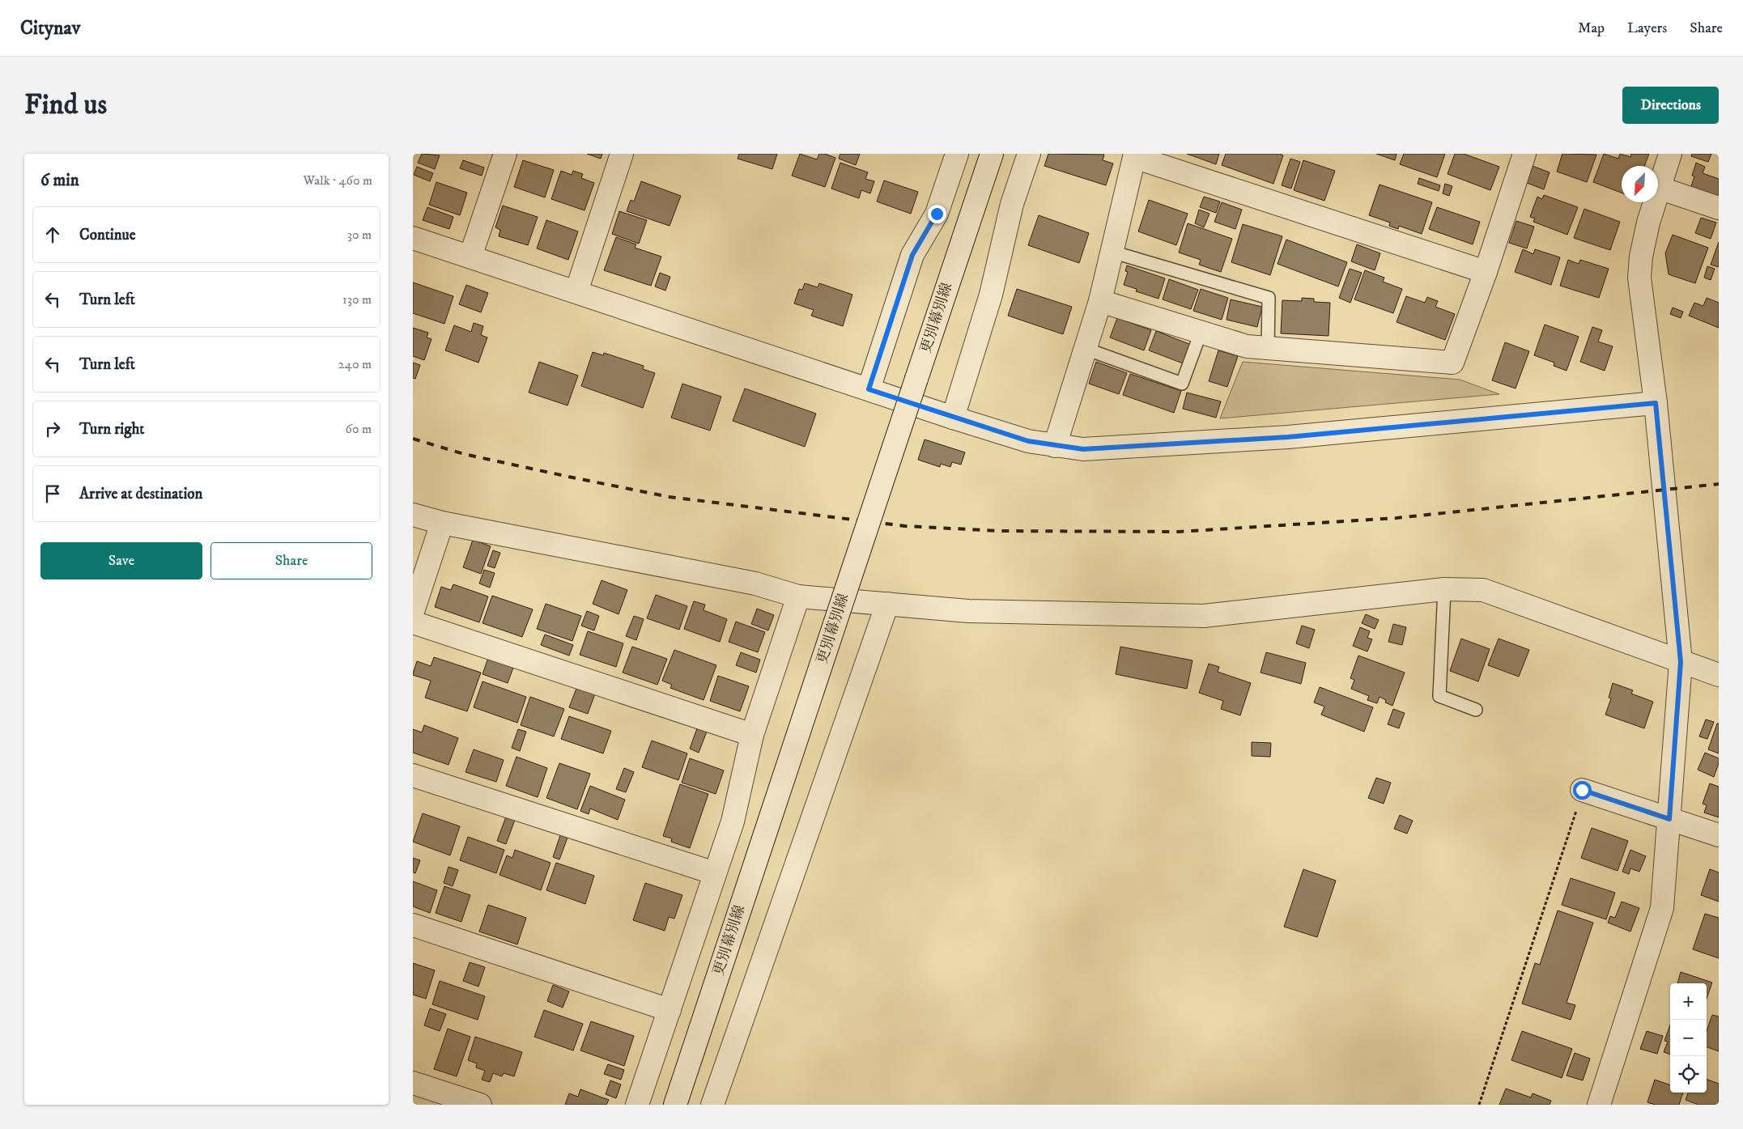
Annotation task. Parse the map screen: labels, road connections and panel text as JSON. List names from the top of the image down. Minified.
{"streets":{"street":["更別幕別線"]},"north":"bottom left","page":{"header":"Citynav","nav":["Map","Layers","Share"],"buttons":["Directions",["Save","Share"]],"title":"Find us","heading":["6 min","Walk · 460 m"],"list":[["Continue","30 m"],["Turn left","130 m"],["Turn left","240 m"],["Turn right","60 m"],"Arrive at destination"],"map_buttons":["+","−"]}}
